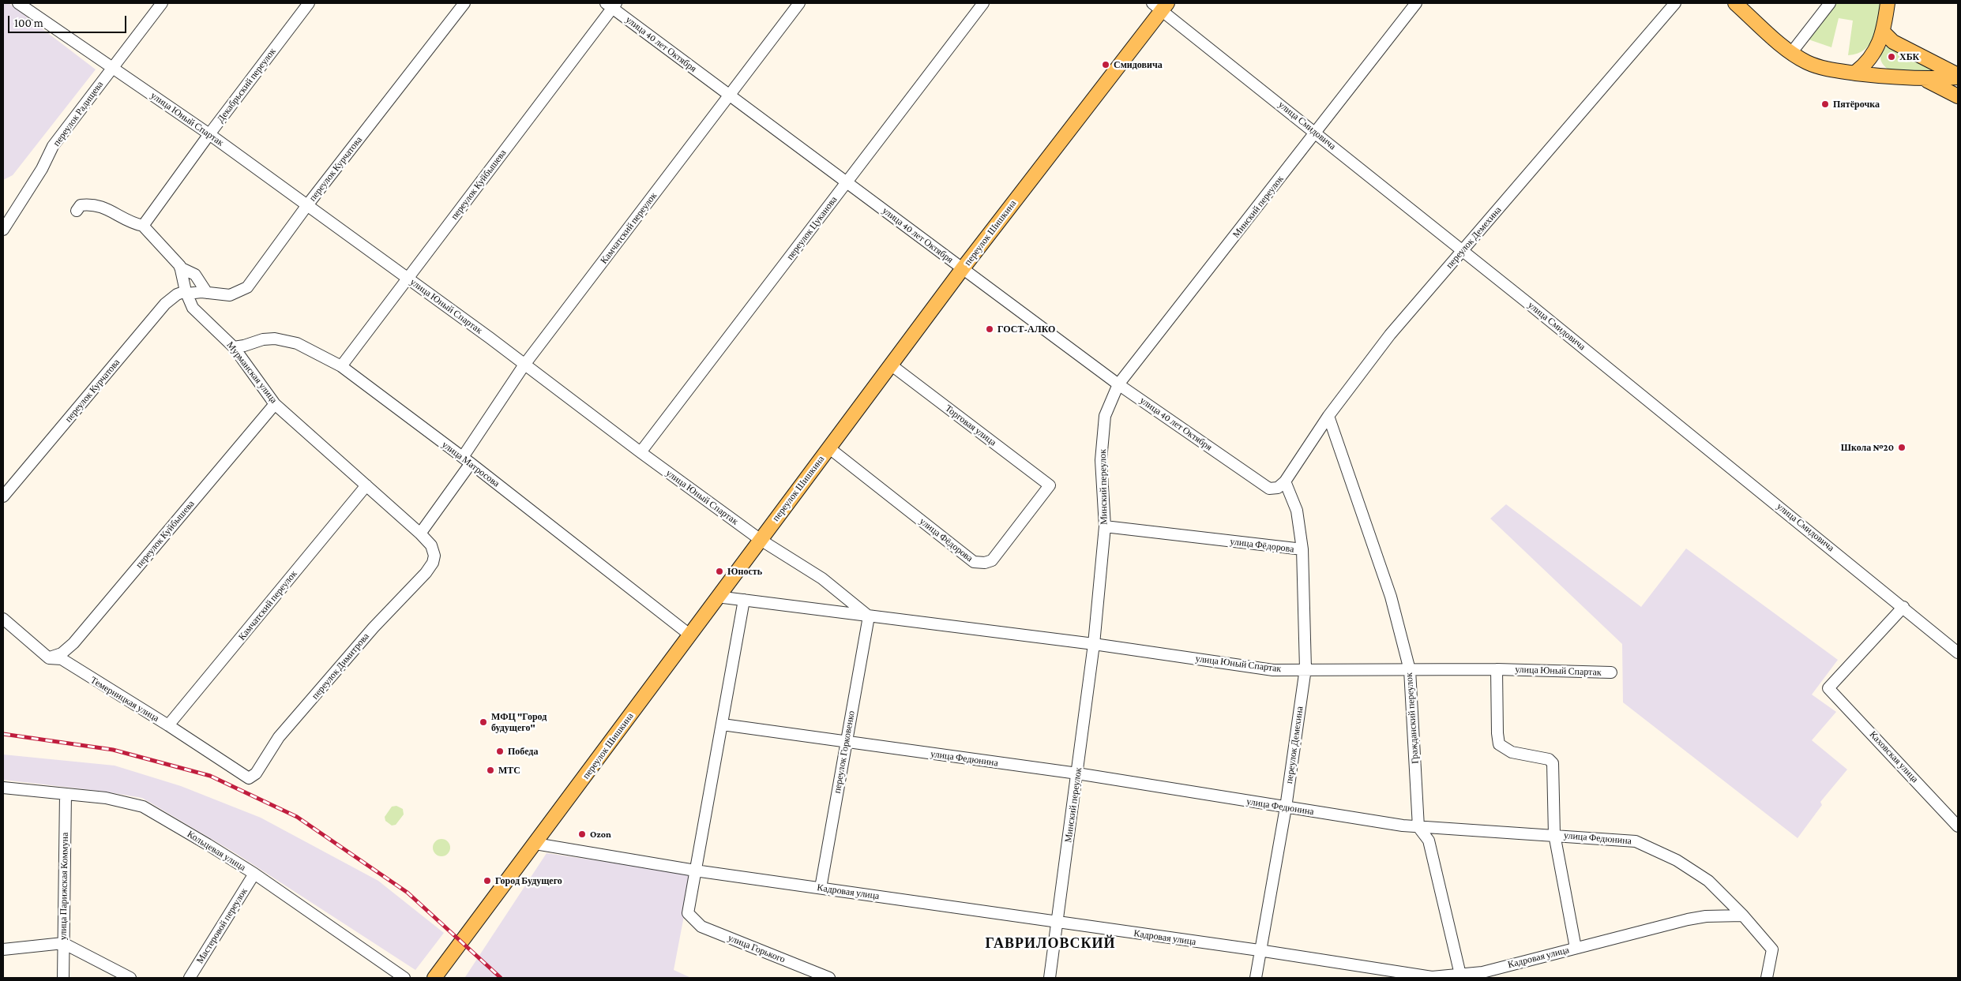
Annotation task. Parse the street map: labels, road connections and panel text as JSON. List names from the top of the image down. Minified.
{"streets":{"main road":["переулок Шишкина"],"street":["улица 40 лет Октября","Декабрьский переулок","переулок Радищева","улица Юный Спартак","улица Смидовича","переулок Курчатова","переулок Куйбышева","Минский переулок","Камчатский переулок","переулок Цуканова","переулок Демехина","Мурманская улица","Торговая улица","улица Матросова","улица Фёдорова","переулок Димитрова","Темерницкая улица","Гражданский переулок","переулок Горковенко","Каховская улица","улица Федюнина","Кольцевая улица","улица Парижская Коммуна","Кадровая улица","Мастеровой переулок","улица Горького"]},"crossings":[["улица 40 лет Октября","переулок Куйбышева"],["улица 40 лет Октября","Минский переулок"],["улица 40 лет Октября","Камчатский переулок"],["улица 40 лет Октября","переулок Цуканова"],["улица 40 лет Октября","переулок Шишкина"],["улица 40 лет Октября","переулок Демехина"],["Декабрьский переулок","улица Юный Спартак"],["Декабрьский переулок","Мурманская улица"],["переулок Радищева","улица Юный Спартак"],["улица Юный Спартак","переулок Курчатова"],["улица Юный Спартак","переулок Куйбышева"],["улица Юный Спартак","Минский переулок"],["улица Юный Спартак","Камчатский переулок"],["улица Юный Спартак","переулок Цуканова"],["улица Юный Спартак","переулок Шишкина"],["улица Юный Спартак","переулок Демехина"],["улица Юный Спартак","Гражданский переулок"],["улица Юный Спартак","переулок Горковенко"],["улица Смидовича","Минский переулок"],["улица Смидовича","переулок Шишкина"],["улица Смидовича","переулок Демехина"],["улица Смидовича","Каховская улица"],["переулок Курчатова","Мурманская улица"],["переулок Куйбышева","Мурманская улица"],["переулок Куйбышева","улица Матросова"],["переулок Куйбышева","Темерницкая улица"],["Минский переулок","улица Фёдорова"],["Минский переулок","улица Федюнина"],["Минский переулок","Кадровая улица"],["Камчатский переулок","Мурманская улица"],["Камчатский переулок","улица Матросова"],["Камчатский переулок","Темерницкая улица"],["переулок Шишкина","Торговая улица"],["переулок Шишкина","улица Матросова"],["переулок Шишкина","улица Фёдорова"],["переулок Шишкина","Кадровая улица"],["переулок Демехина","улица Фёдорова"],["переулок Демехина","Гражданский переулок"],["переулок Демехина","улица Федюнина"],["переулок Демехина","Кадровая улица"],["Мурманская улица","улица Матросова"],["Мурманская улица","переулок Димитрова"],["Торговая улица","улица Фёдорова"],["переулок Димитрова","Темерницкая улица"],["Гражданский переулок","улица Федюнина"],["переулок Горковенко","улица Федюнина"],["переулок Горковенко","Кадровая улица"],["улица Федюнина","Кадровая улица"],["Кольцевая улица","улица Парижская Коммуна"],["Кольцевая улица","Мастеровой переулок"],["Кадровая улица","улица Горького"]],"districts":["ГАВРИЛОВСКИЙ"],"places":["ХБК","Смидовича","Пятёрочка","ГОСТ-АЛКО","Школа №20","Юность","МФЦ \"Город будущего\"","Победа","МТС","Ozon","Город Будущего"],"scale_bar":"100 m"}
